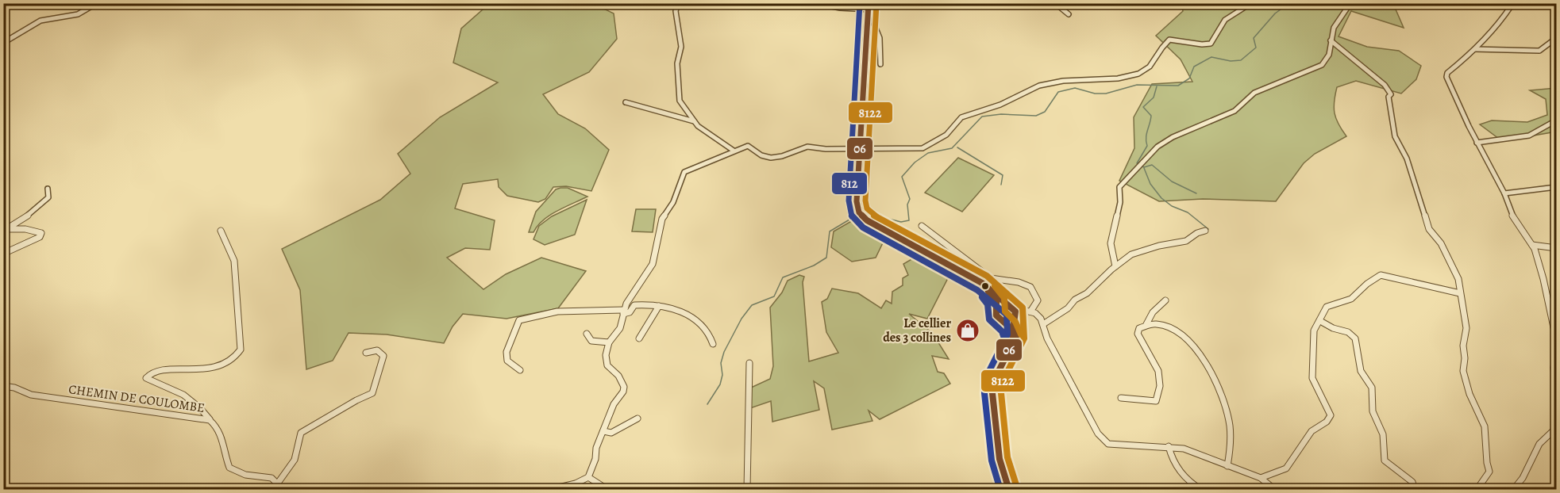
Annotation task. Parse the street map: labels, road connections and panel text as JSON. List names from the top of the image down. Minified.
{"streets":{"street":["CHEMIN DE COULOMBE"]},"places":{"shop":["Le cellier des 3 collines"]},"lines":["transit line 06","transit line 812","transit line 8122"]}
